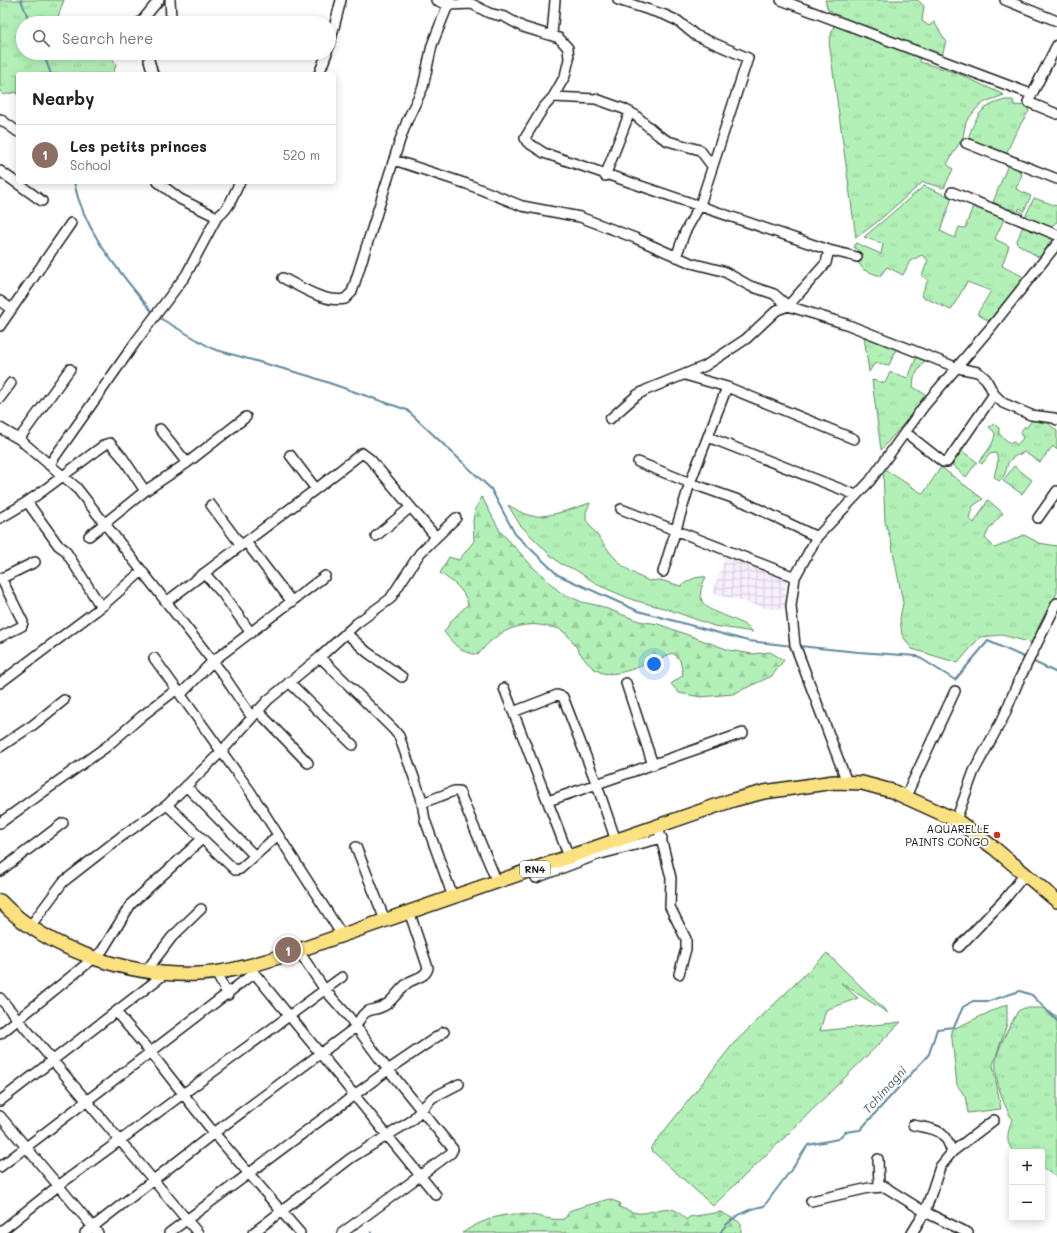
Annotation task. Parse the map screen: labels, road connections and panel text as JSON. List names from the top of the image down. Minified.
{"streets":{"highway":["RN4"]},"water":["Tchimagni"],"places":["AQUARELLE PAINTS CONGO"],"page":{"search":"Search here","heading":"Nearby","list":[{"mark":"1","name":"Les petits princes","note":"School","value":"520 m"}],"pins":"1","map_buttons":["+","−"]}}
